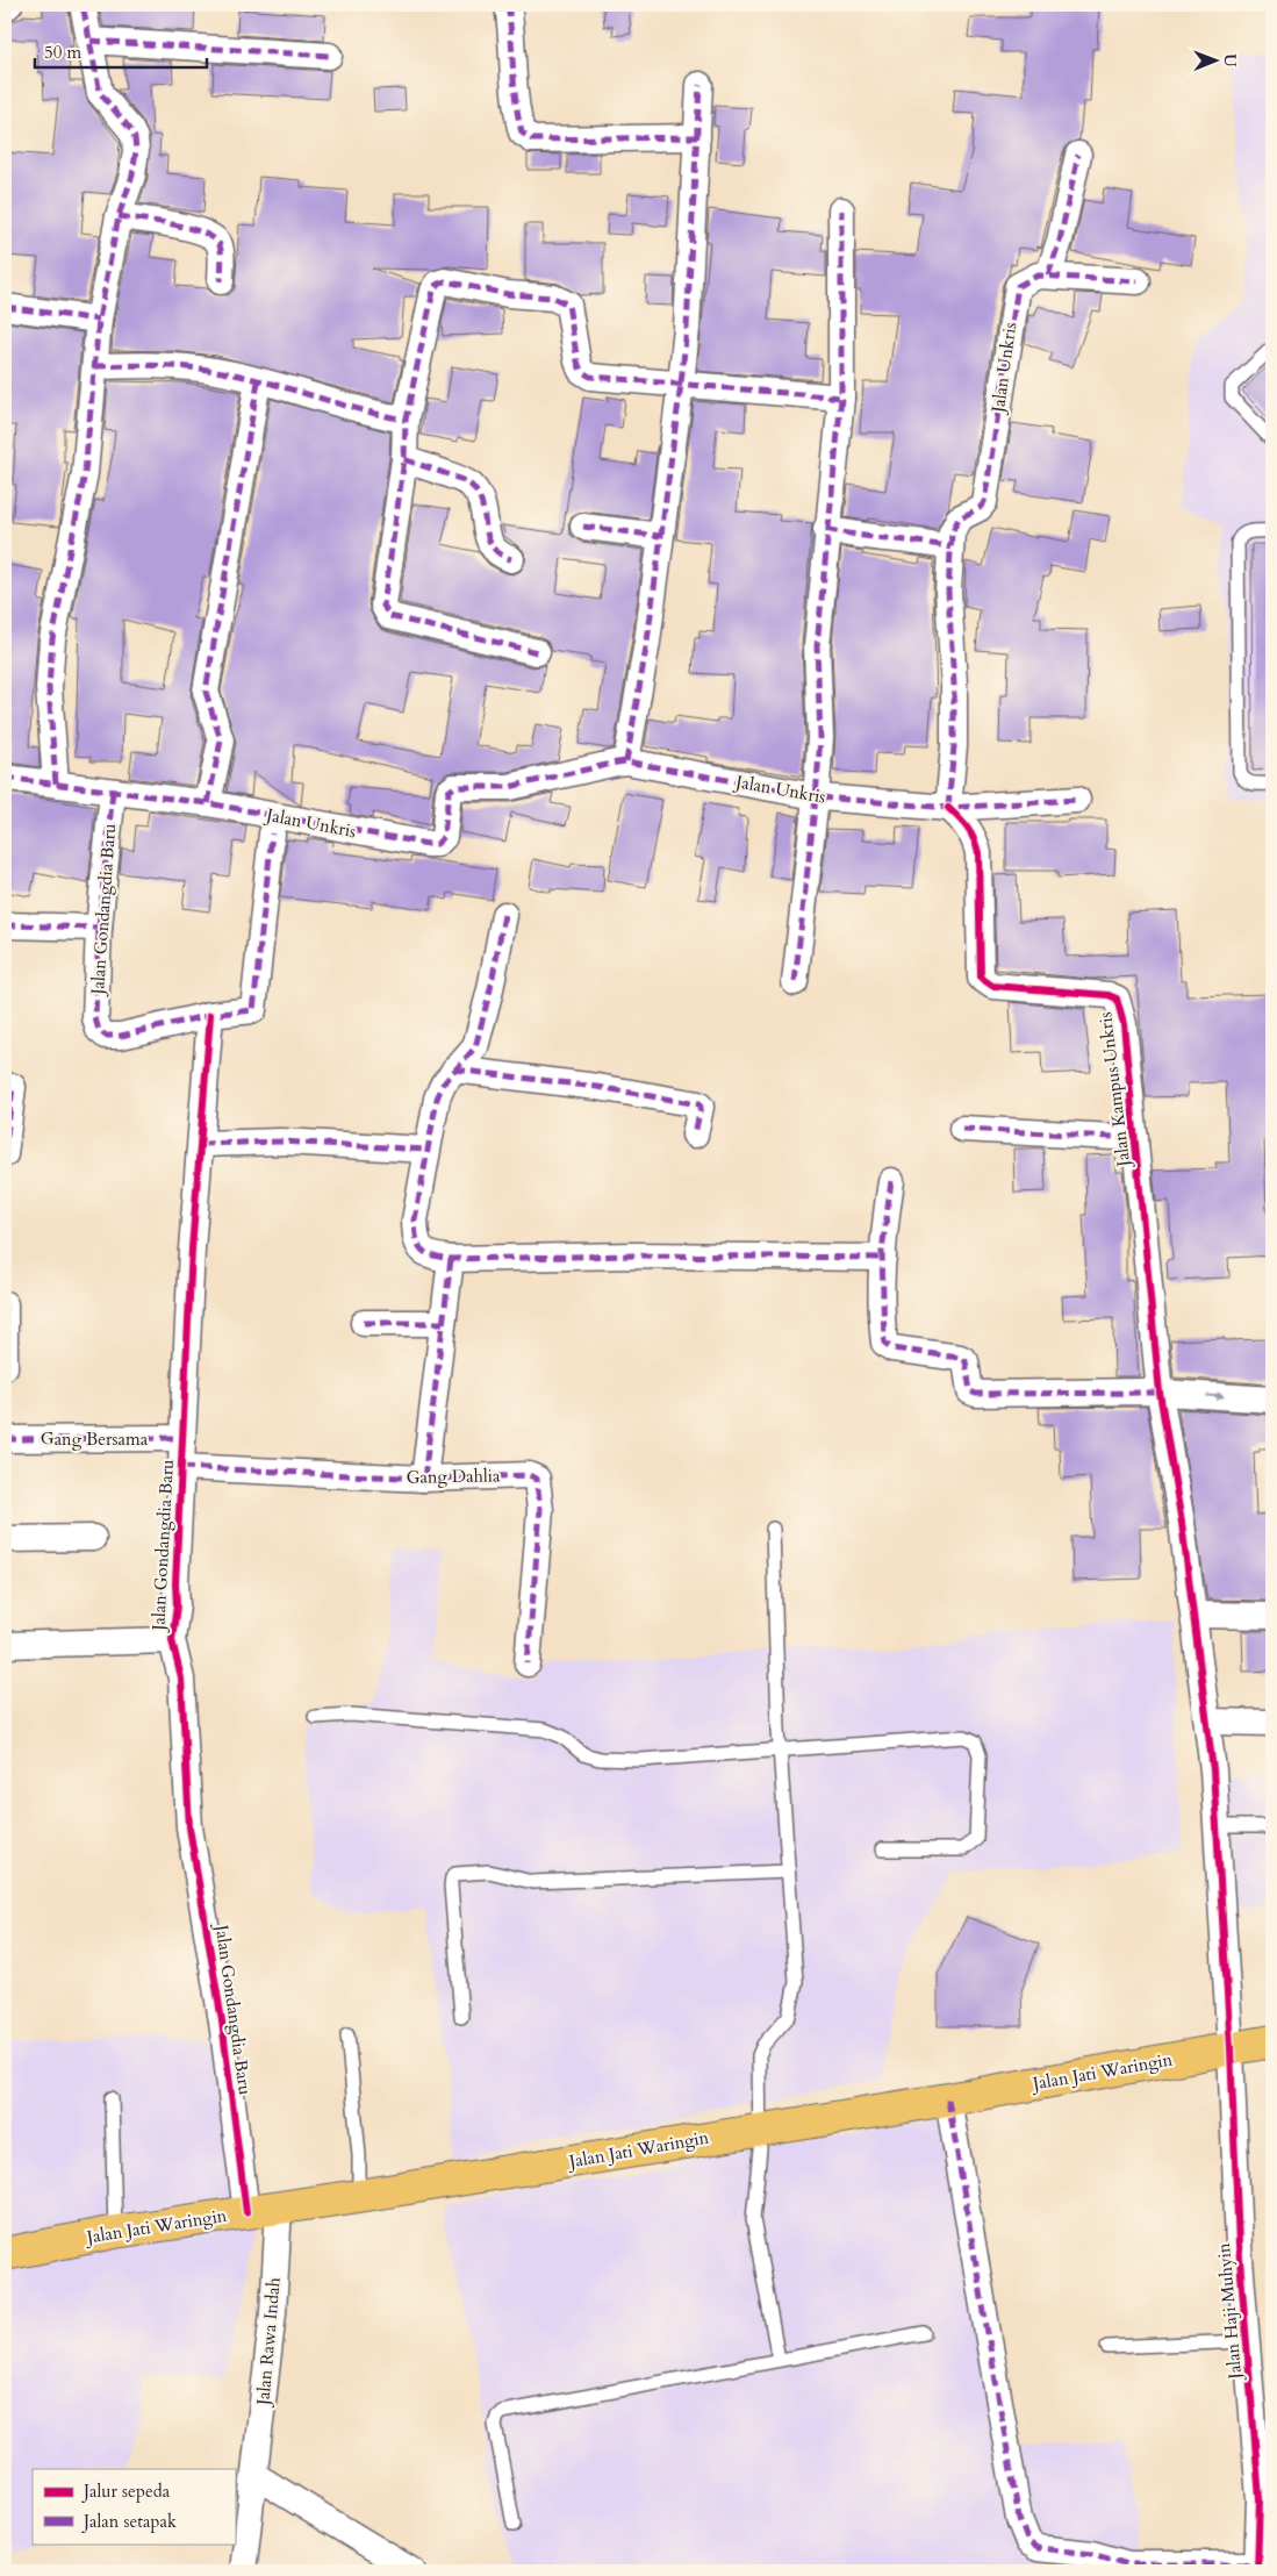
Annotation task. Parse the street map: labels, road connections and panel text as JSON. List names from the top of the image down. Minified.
{"streets":{"main road":["Jalan Jati Waringin"],"street":["Jalan Unkris","Jalan Gondangdia Baru","Jalan Kampus Unkris","Gang Bersama","Gang Dahlia","Jalan Haji Muhyin","Jalan Rawa Indah"]},"crossings":[["Jalan Unkris","Jalan Gondangdia Baru"],["Jalan Unkris","Jalan Kampus Unkris"],["Jalan Gondangdia Baru","Gang Bersama"],["Jalan Gondangdia Baru","Gang Dahlia"],["Jalan Gondangdia Baru","Jalan Jati Waringin"],["Jalan Kampus Unkris","Jalan Haji Muhyin"],["Jalan Jati Waringin","Jalan Haji Muhyin"],["Jalan Jati Waringin","Jalan Rawa Indah"]],"legend":["Jalur sepeda","Jalan setapak"],"scale_bar":"50 m","north":"right"}
